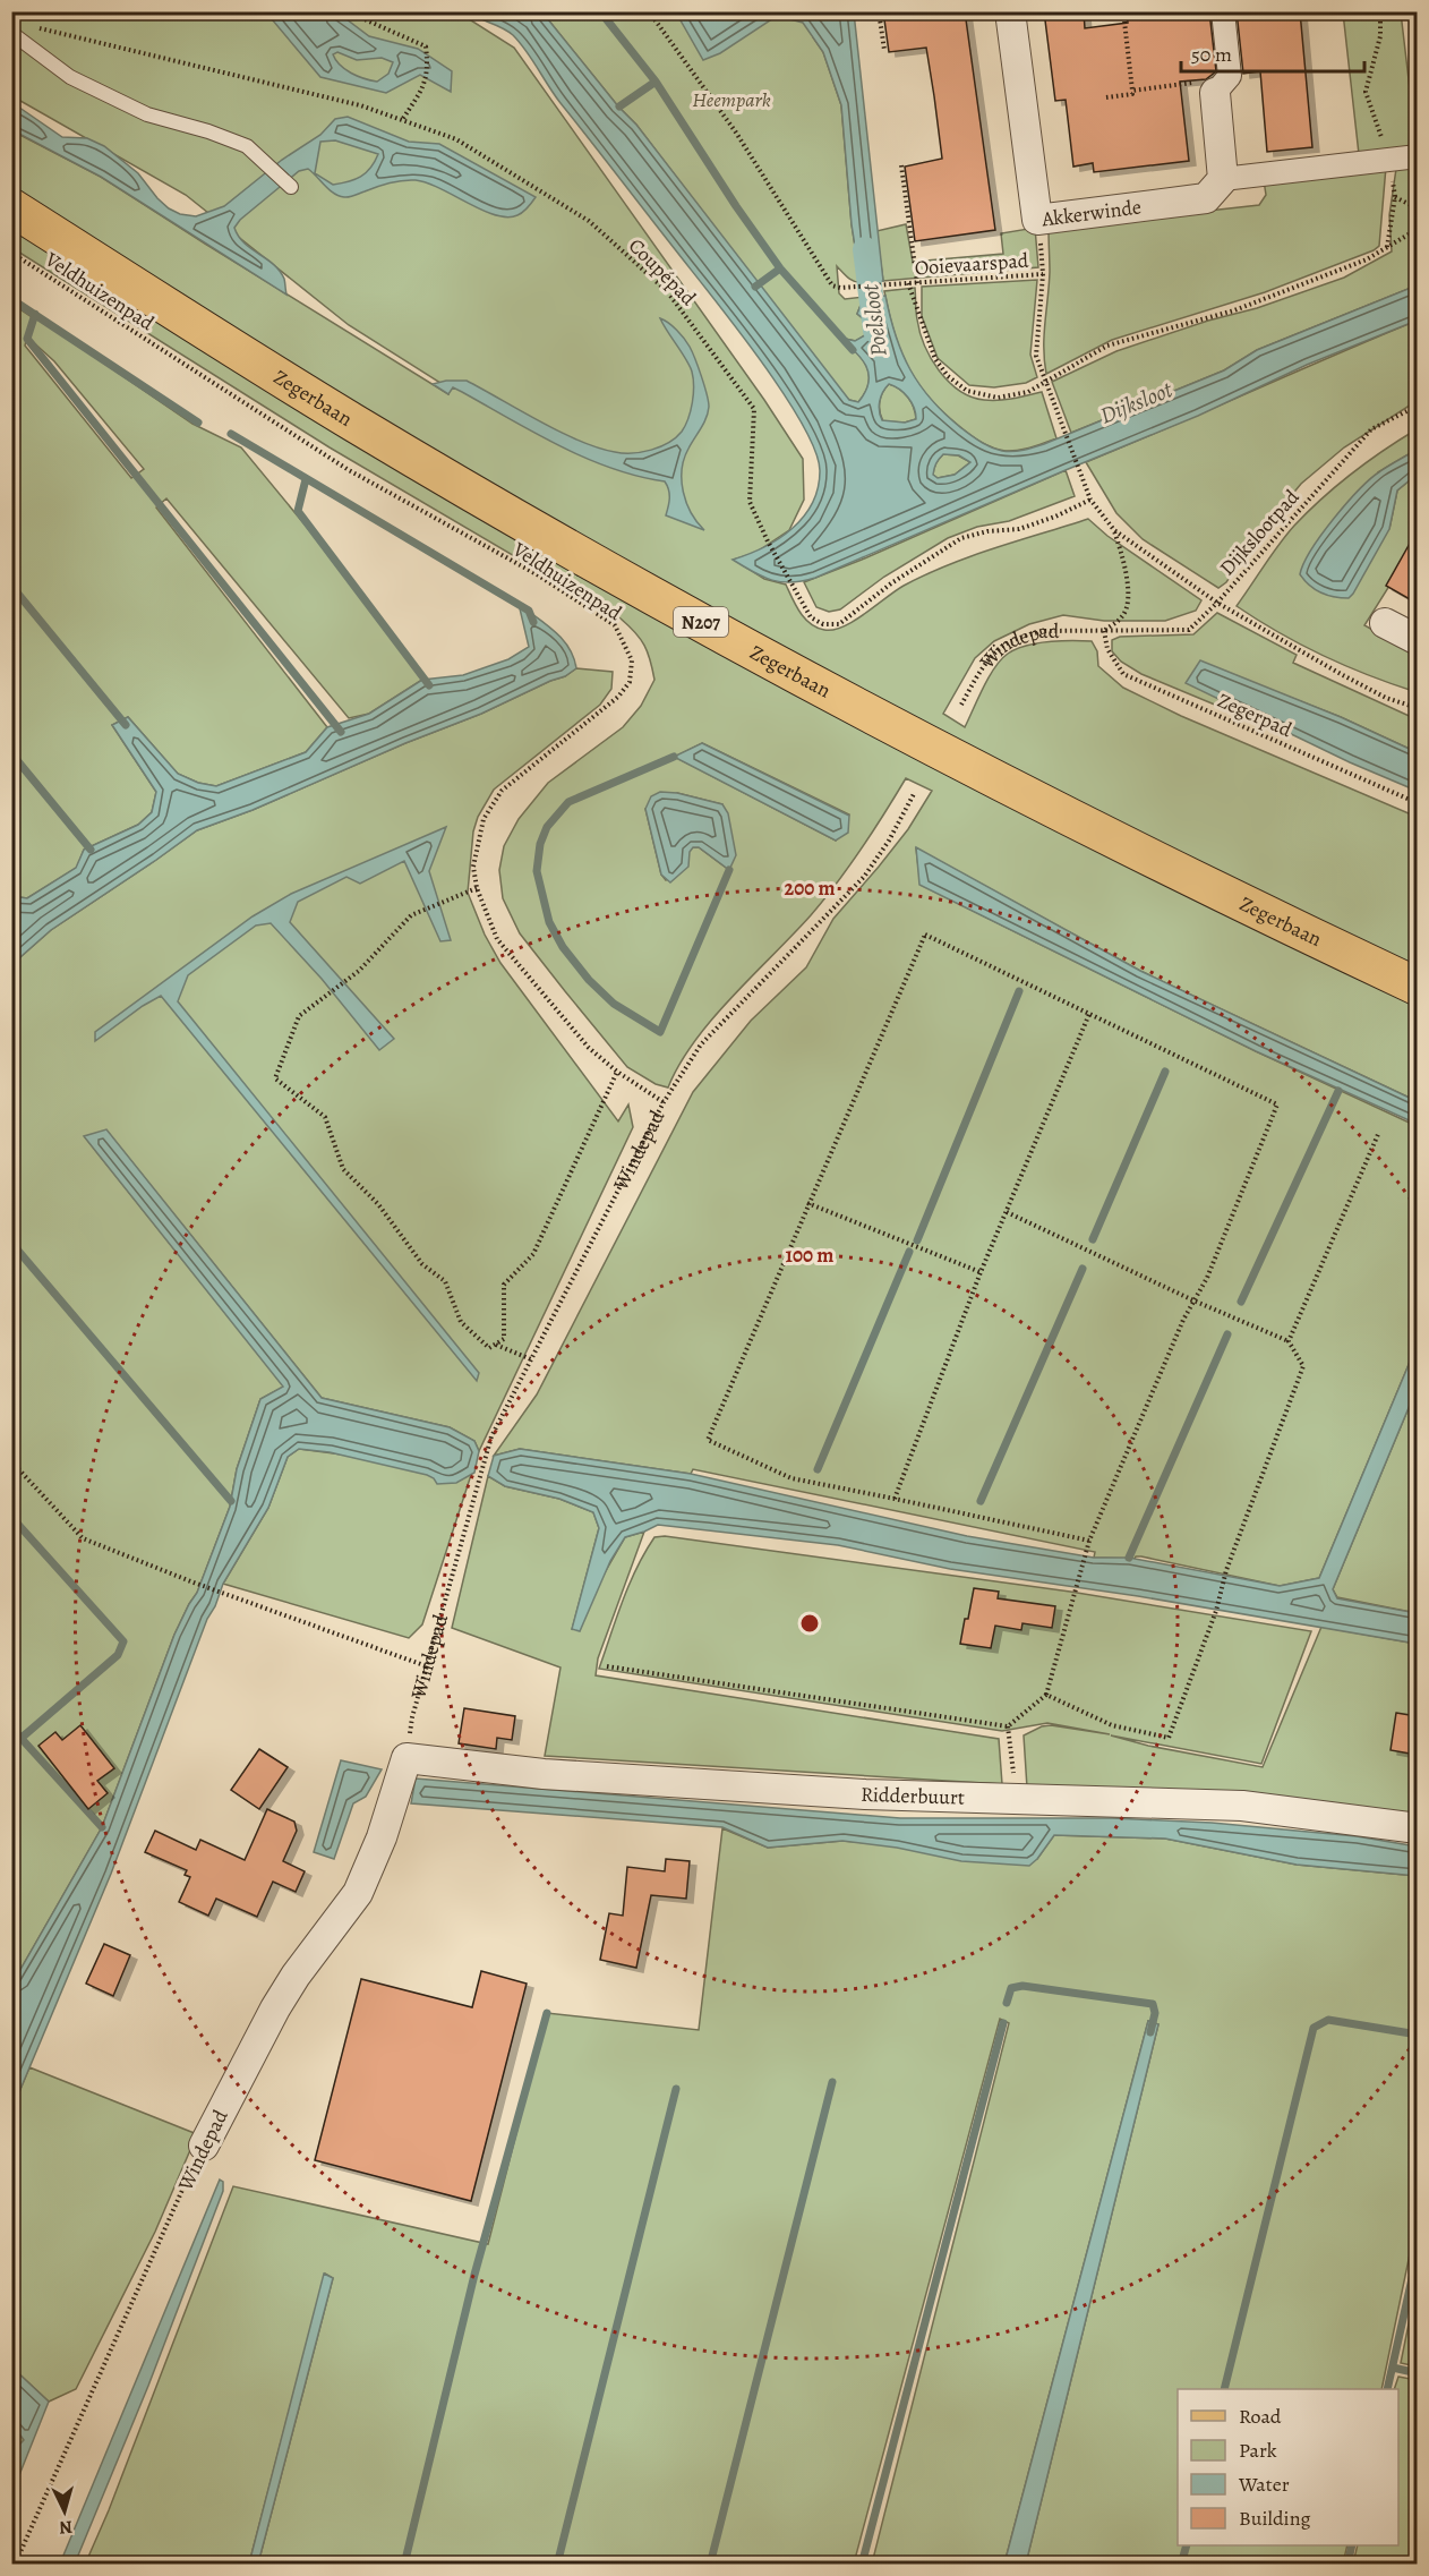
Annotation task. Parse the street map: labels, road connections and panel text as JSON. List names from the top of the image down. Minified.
{"streets":{"main road":["Zegerbaan","N207"],"street":["Akkerwinde","Windepad","Ridderbuurt"],"path":["Ooievaarspad","Coupépad","Veldhuizenpad","Dijkslootpad","Zegerpad"]},"crossings":[["Ooievaarspad","Coupépad"],["Ooievaarspad","Dijkslootpad"],["Veldhuizenpad","Windepad"],["Dijkslootpad","Windepad"],["Dijkslootpad","Zegerpad"],["Windepad","Zegerpad"],["Windepad","Ridderbuurt"]],"water":["Poelsloot","Dijksloot"],"parks":["Heempark"],"legend":["Road","Park","Water","Building"],"scale_bar":"50 m","north":"bottom","rings":["200 m","100 m"]}
